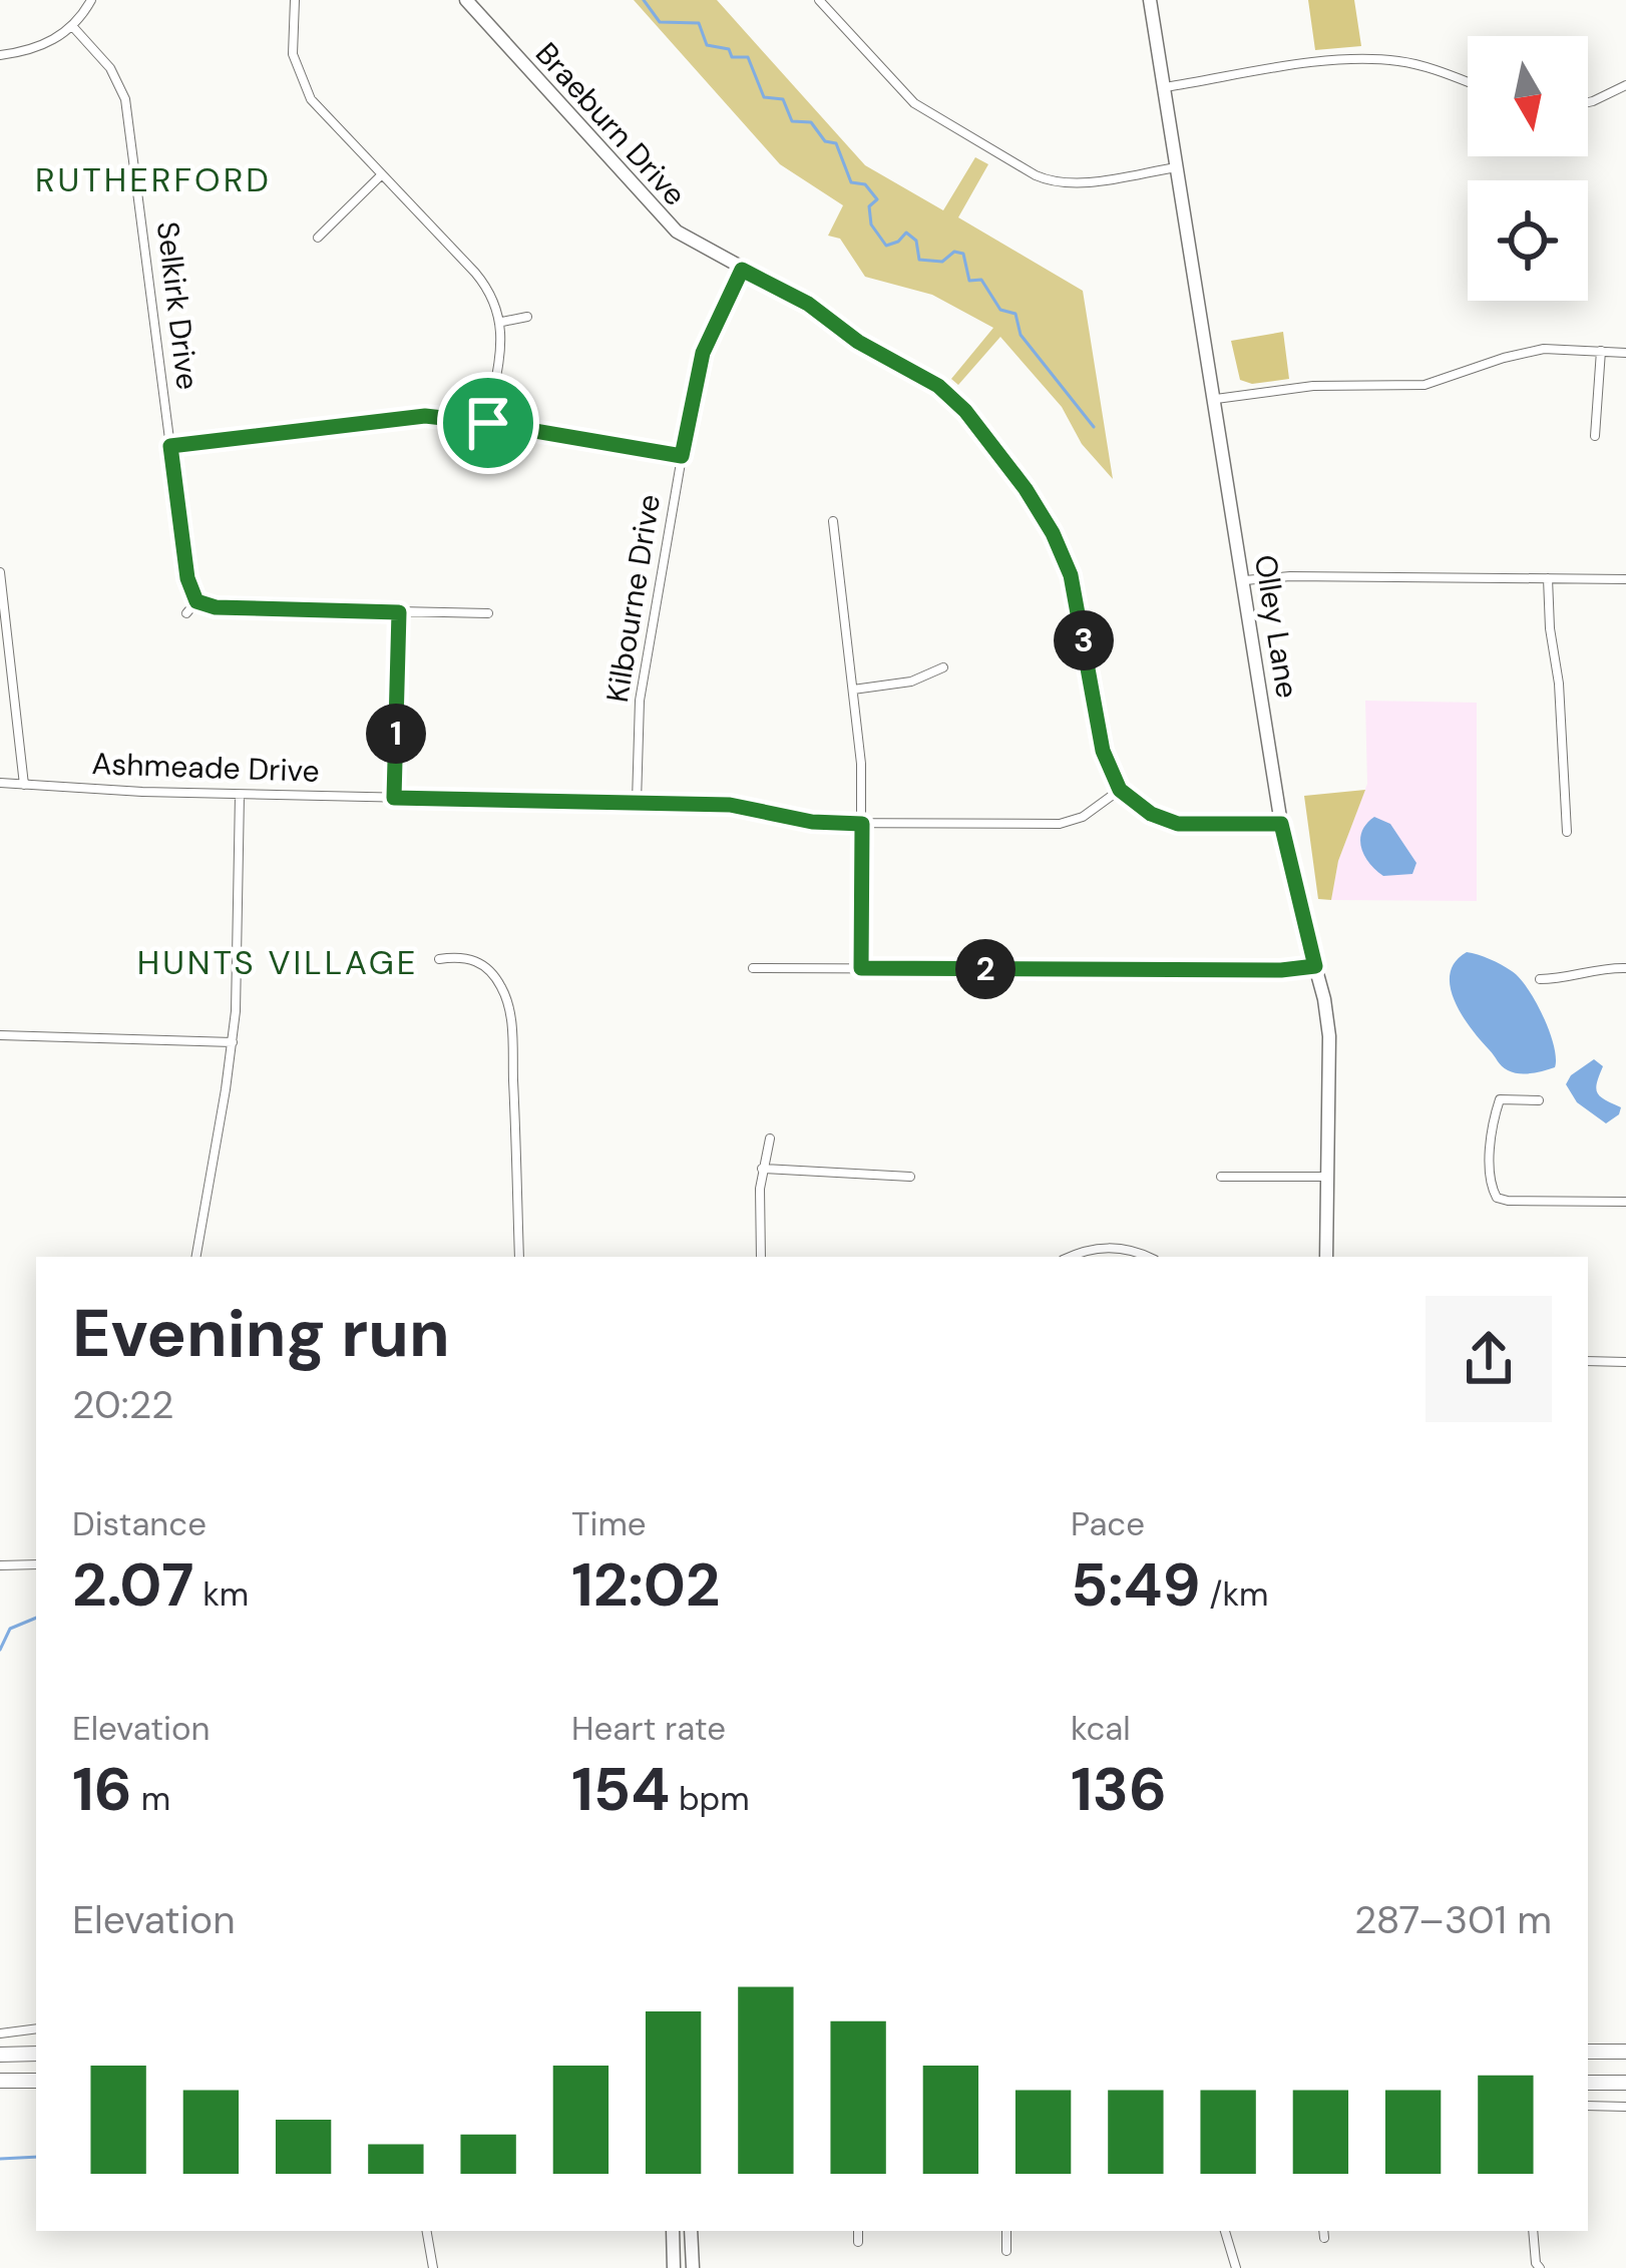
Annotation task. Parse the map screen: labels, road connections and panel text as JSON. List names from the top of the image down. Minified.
{"streets":{"street":["Braeburn Drive","Selkirk Drive","Kilbourne Drive","Olley Lane","Ashmeade Drive"]},"crossings":[["Braeburn Drive","Kilbourne Drive"],["Braeburn Drive","Ashmeade Drive"],["Kilbourne Drive","Ashmeade Drive"]],"districts":["RUTHERFORD","HUNTS VILLAGE"],"north":"bottom","page":{"pins":["3","1","2"],"heading":["Evening run","20:22"],"stats":[["Distance","2.07 km"],["Time","12:02"],["Pace","5:49 /km"],["Elevation","16 m"],["Heart rate","154 bpm"],["kcal","136"]],"chart":["Elevation","287–301 m"]}}
